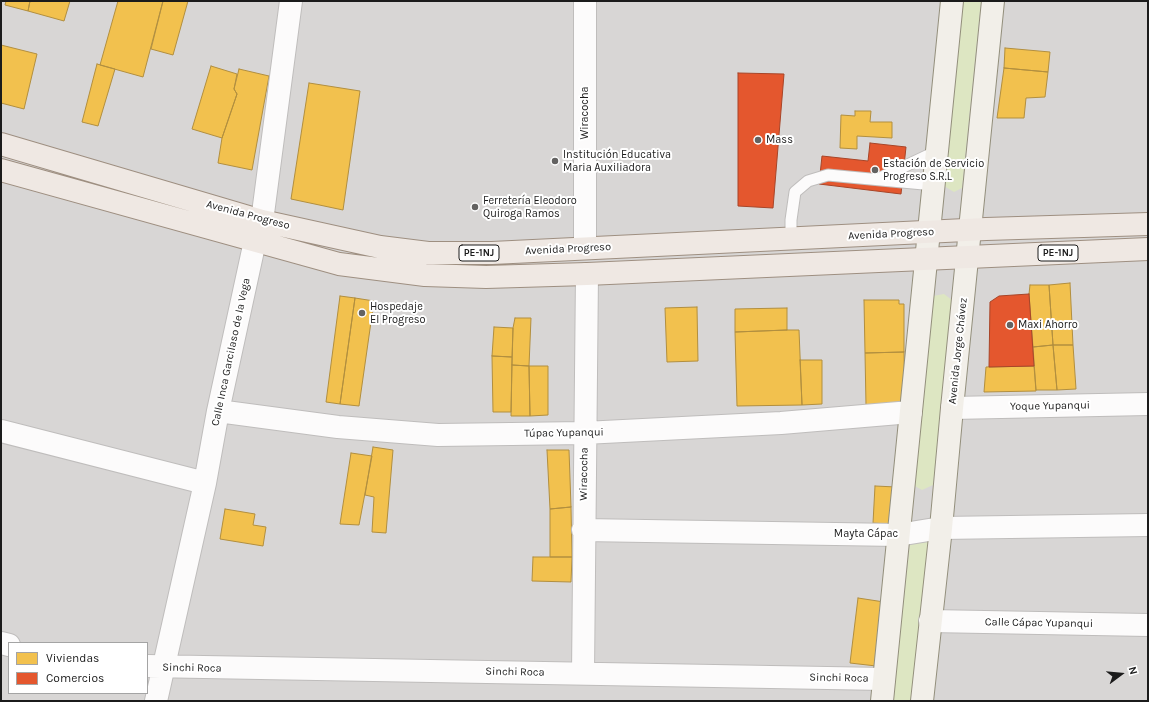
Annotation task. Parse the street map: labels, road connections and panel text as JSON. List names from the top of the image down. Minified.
{"streets":{"main road":["Avenida Progreso","PE-1NJ"],"street":["Wiracocha","Avenida Jorge Chávez","Calle Inca Garcilaso de la Vega","Yoque Yupanqui","Túpac Yupanqui","Mayta Cápac","Calle Cápac Yupanqui","Sinchi Roca"]},"crossings":[["Wiracocha","Avenida Progreso"],["Wiracocha","Túpac Yupanqui"],["Wiracocha","Mayta Cápac"],["Wiracocha","Sinchi Roca"],["Avenida Progreso","Avenida Jorge Chávez"],["Avenida Progreso","Calle Inca Garcilaso de la Vega"],["Avenida Jorge Chávez","Yoque Yupanqui"],["Avenida Jorge Chávez","Mayta Cápac"],["Avenida Jorge Chávez","Calle Cápac Yupanqui"],["Calle Inca Garcilaso de la Vega","Túpac Yupanqui"],["Calle Inca Garcilaso de la Vega","Sinchi Roca"]],"places":["Mass","Institución Educativa Maria Auxiliadora","Estación de Servicio Progreso S.R.L","Ferretería Eleodoro Quiroga Ramos","Hospedaje El Progreso","Maxi Ahorro"],"legend":["Viviendas","Comercios"],"north":"right"}
